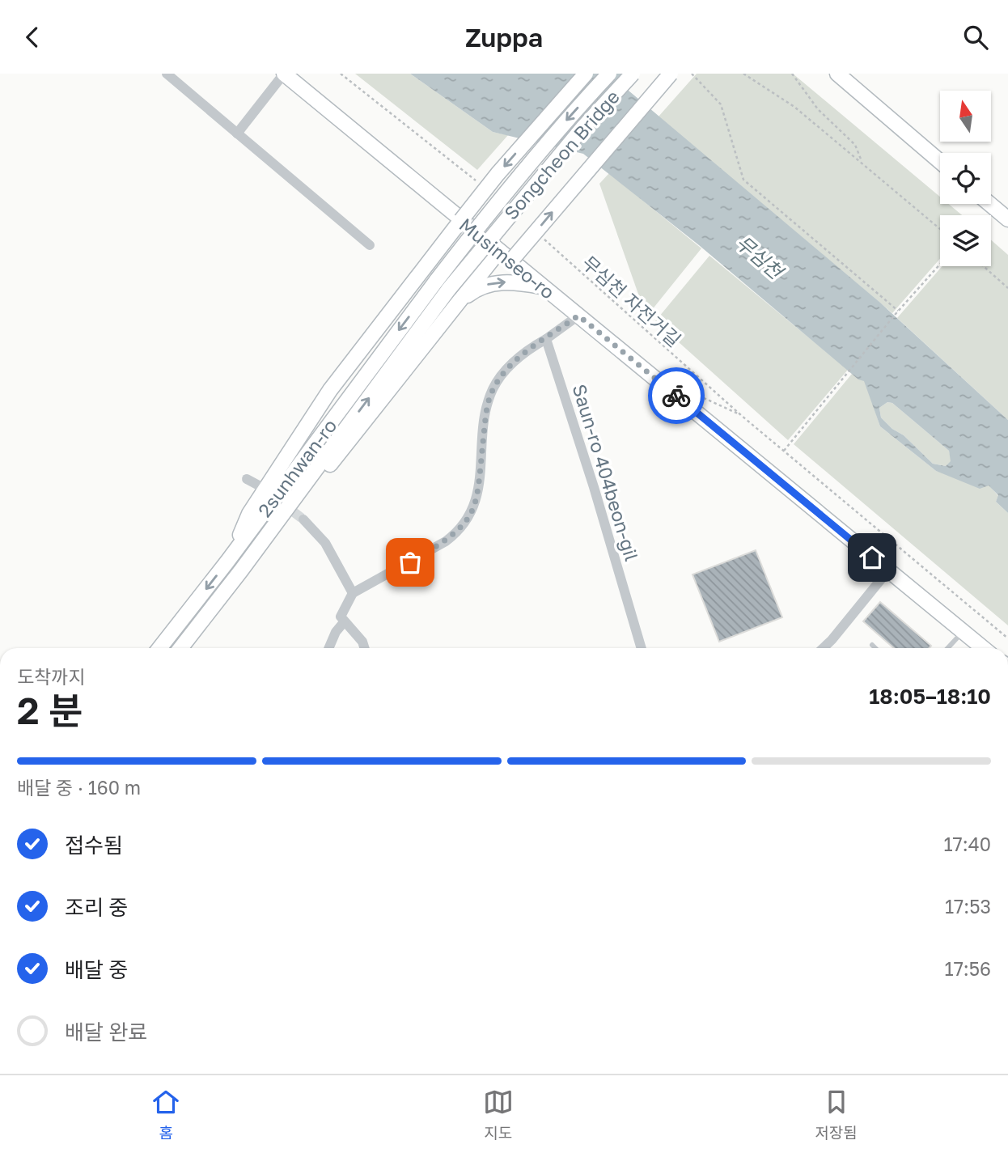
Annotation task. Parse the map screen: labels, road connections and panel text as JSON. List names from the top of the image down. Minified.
{"streets":{"street":["Songcheon Bridge","Musimseo-ro","2sunhwan-ro","Saun-ro 404beon-gil"],"path":["무심천 자전거길"]},"crossings":[["Songcheon Bridge","2sunhwan-ro"]],"water":["무심천"],"north":"top","page":{"header":"Zuppa","heading":["2 분","도착까지","18:05–18:10"],"bar":"배달 중 · 160 m","list":[["접수됨","17:40"],["조리 중","17:53"],["배달 중","17:56"],"배달 완료"],"tabs":["홈","지도","저장됨"]}}
